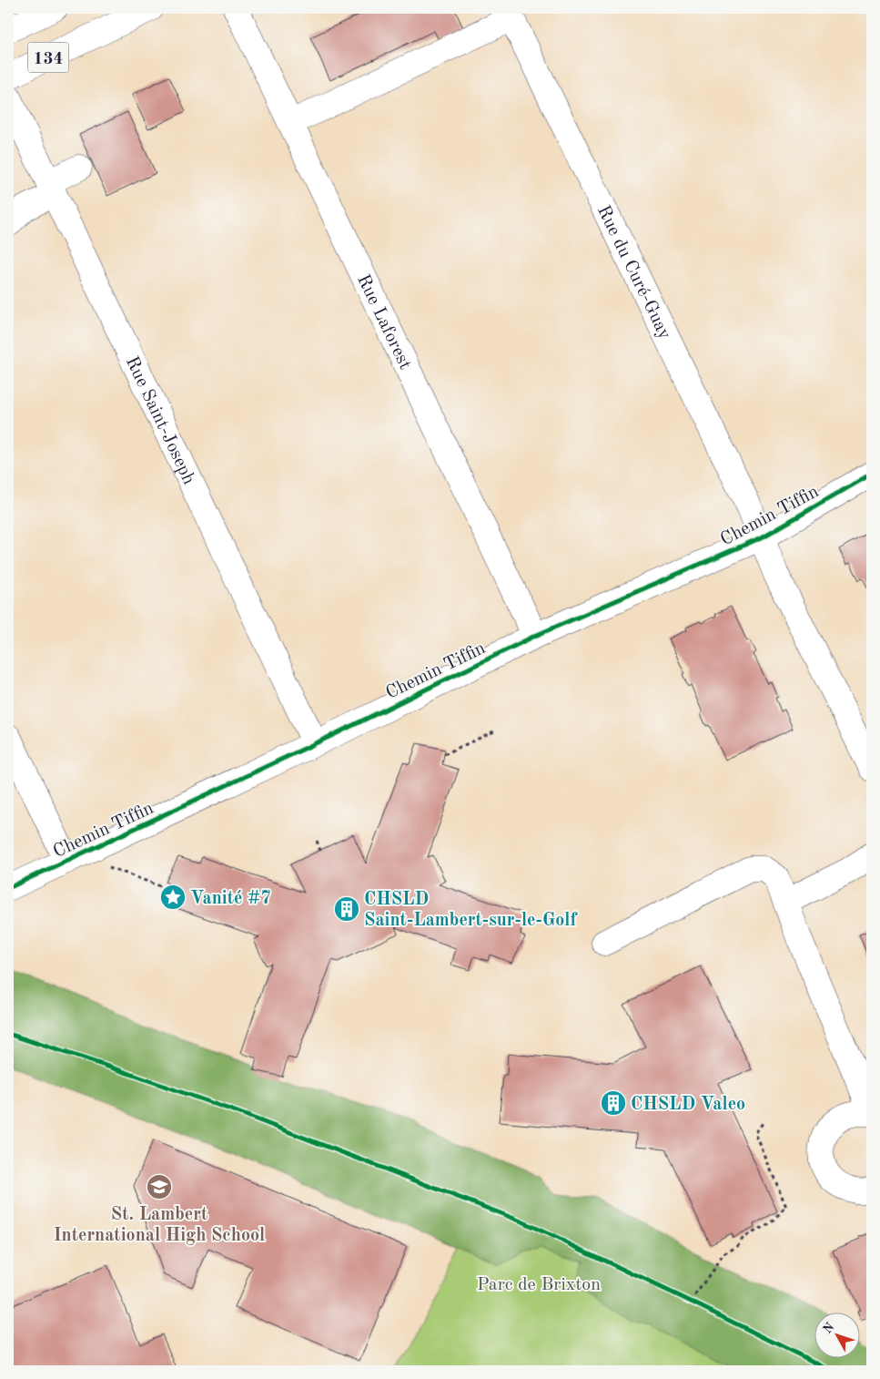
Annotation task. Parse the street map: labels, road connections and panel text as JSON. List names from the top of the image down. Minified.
{"streets":{"main road":["134","Rue du Curé-Guay","Rue Laforest","Rue Saint-Joseph","Chemin Tiffin"]},"crossings":[["Rue du Curé-Guay","Chemin Tiffin"],["Rue Laforest","Chemin Tiffin"],["Rue Saint-Joseph","Chemin Tiffin"]],"parks":["Parc de Brixton"],"places":{"place":["Vanité #7"],"building":["CHSLD Saint-Lambert-sur-le-Golf","CHSLD Valeo"],"school or university":["St. Lambert International High School"]},"north":"top left"}
